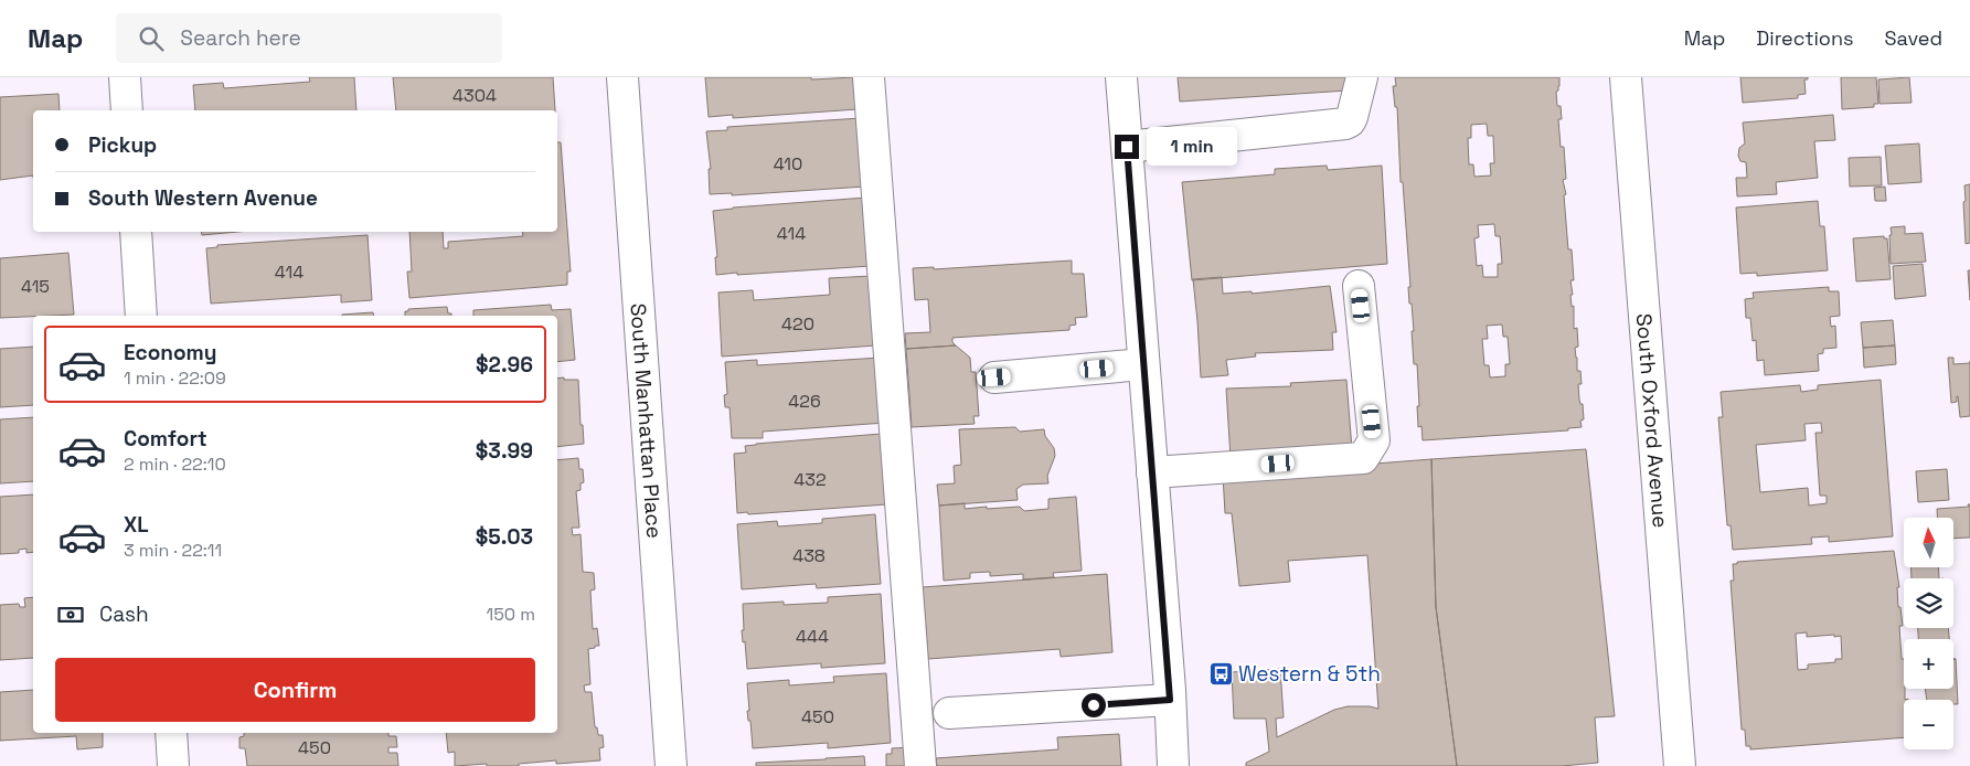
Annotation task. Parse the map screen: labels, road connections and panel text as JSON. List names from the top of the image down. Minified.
{"streets":{"street":["South Manhattan Place","South Oxford Avenue"]},"places":{"bus stop":["Western & 5th"]},"house_numbers":["4304","410","414","414","415","420","426","432","438","444","450","450"],"north":"top","page":{"header":"Map","search":"Search here","nav":["Map","Directions","Saved"],"banner":["Pickup","South Western Avenue"],"bubble":"1 min","list":[{"name":"Economy","note":"1 min · 22:09","value":"$2.96"},{"name":"Comfort","note":"2 min · 22:10","value":"$3.99"},{"name":"XL","note":"3 min · 22:11","value":"$5.03"}],"map_buttons":["+","−"],"pay":["Cash","150 m"],"buttons":"Confirm"}}
